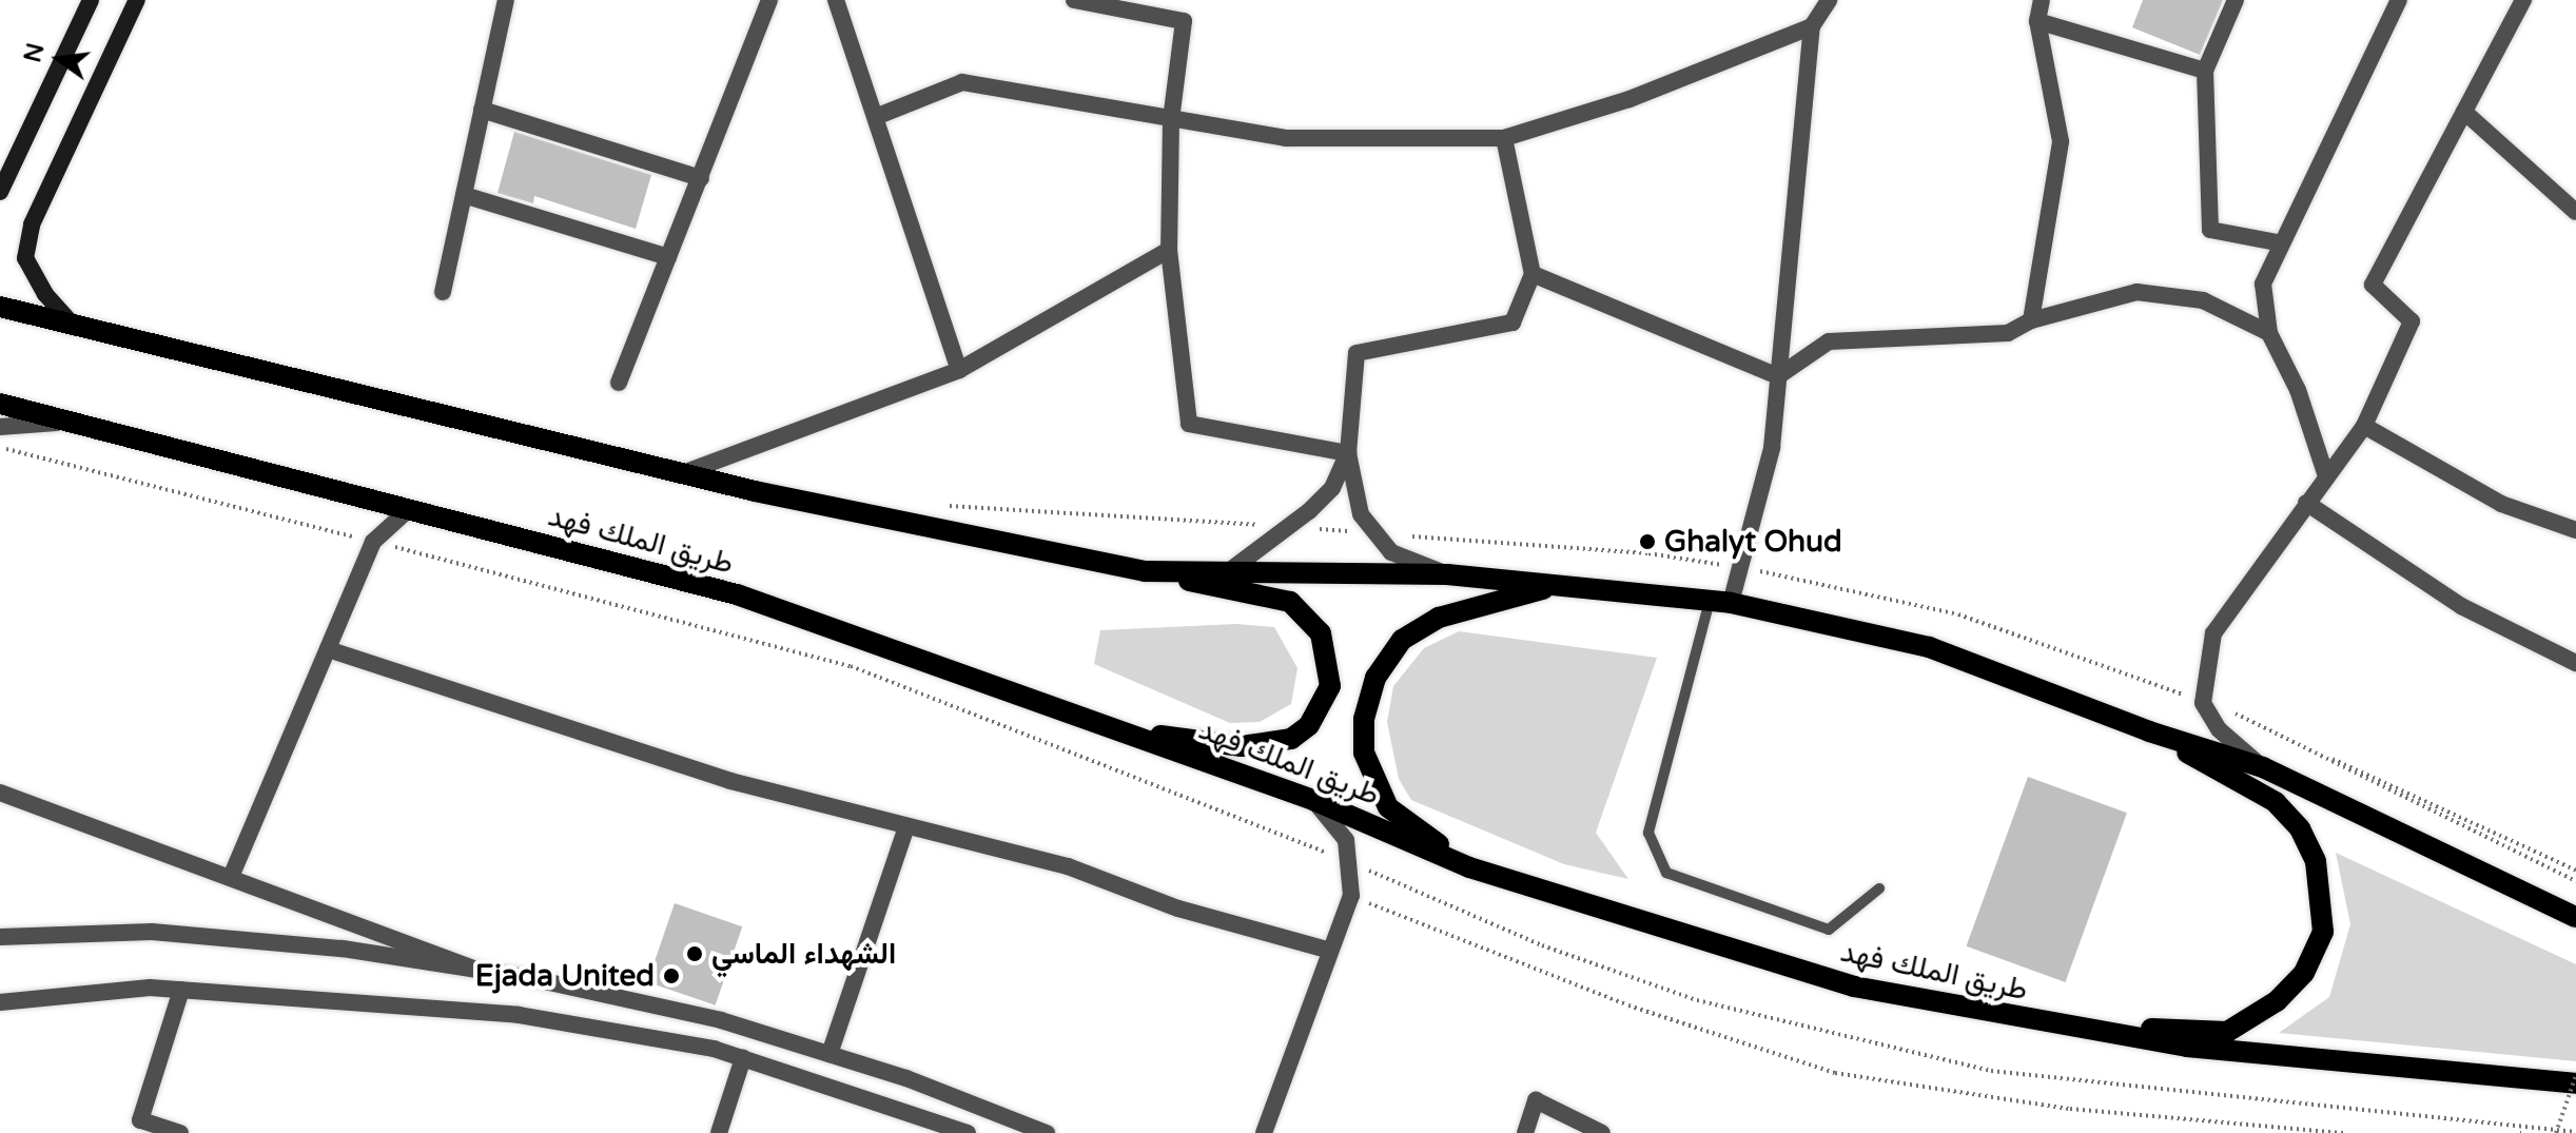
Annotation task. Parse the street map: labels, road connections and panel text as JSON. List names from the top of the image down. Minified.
{"streets":{"main road":["طريق الملك فهد"]},"places":["Ghalyt Ohud","الشهداء الماسي","Ejada United"],"north":"left"}
